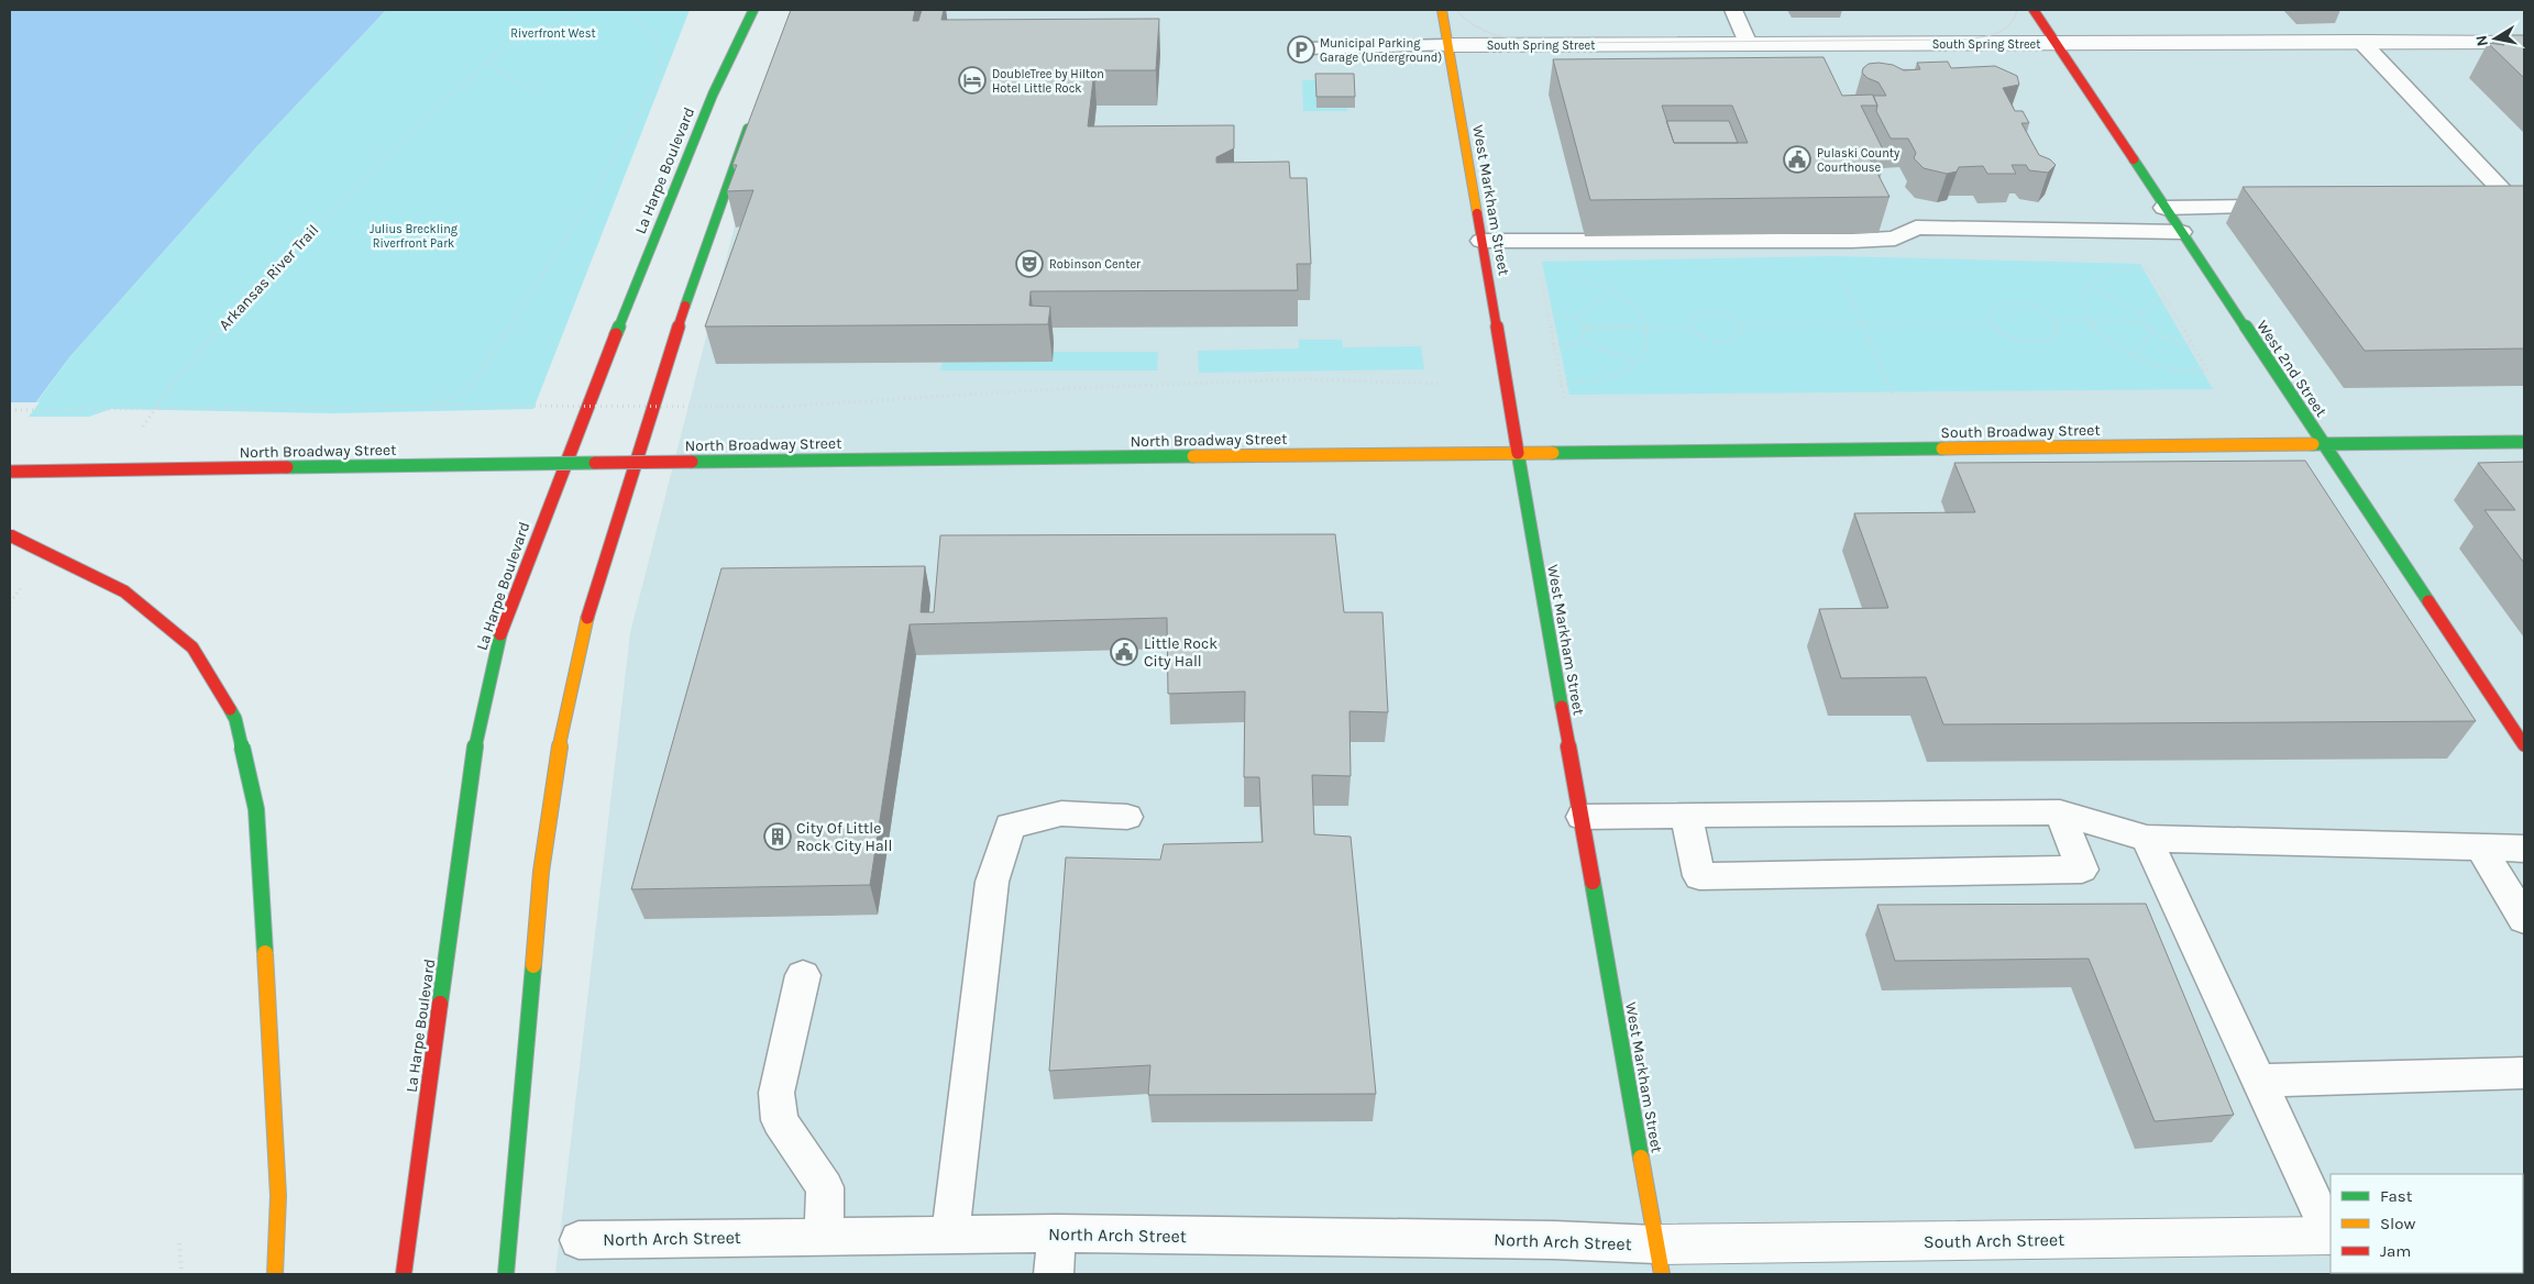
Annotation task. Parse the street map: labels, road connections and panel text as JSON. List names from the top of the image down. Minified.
{"streets":{"main road":["La Harpe Boulevard","West Markham Street","West 2nd Street","South Broadway Street","North Broadway Street"],"street":["South Spring Street","South Arch Street"],"lane":["North Arch Street"],"path":["Arkansas River Trail"]},"crossings":[["South Spring Street","West Markham Street"],["South Spring Street","West 2nd Street"],["West Markham Street","South Broadway Street"],["West Markham Street","North Broadway Street"],["West Markham Street","North Arch Street"],["West Markham Street","South Arch Street"],["West 2nd Street","South Broadway Street"],["South Broadway Street","North Broadway Street"],["North Arch Street","South Arch Street"]],"parks":["Riverfront West","Julius Breckling Riverfront Park"],"places":{"parking":["Municipal Parking Garage (Underground)"],"hotel":["DoubleTree by Hilton Hotel Little Rock"],"public building":["Pulaski County Courthouse","Little Rock City Hall"],"theatre":["Robinson Center"],"building":["City Of Little Rock City Hall"]},"legend":["Fast","Slow","Jam"],"north":"left"}
